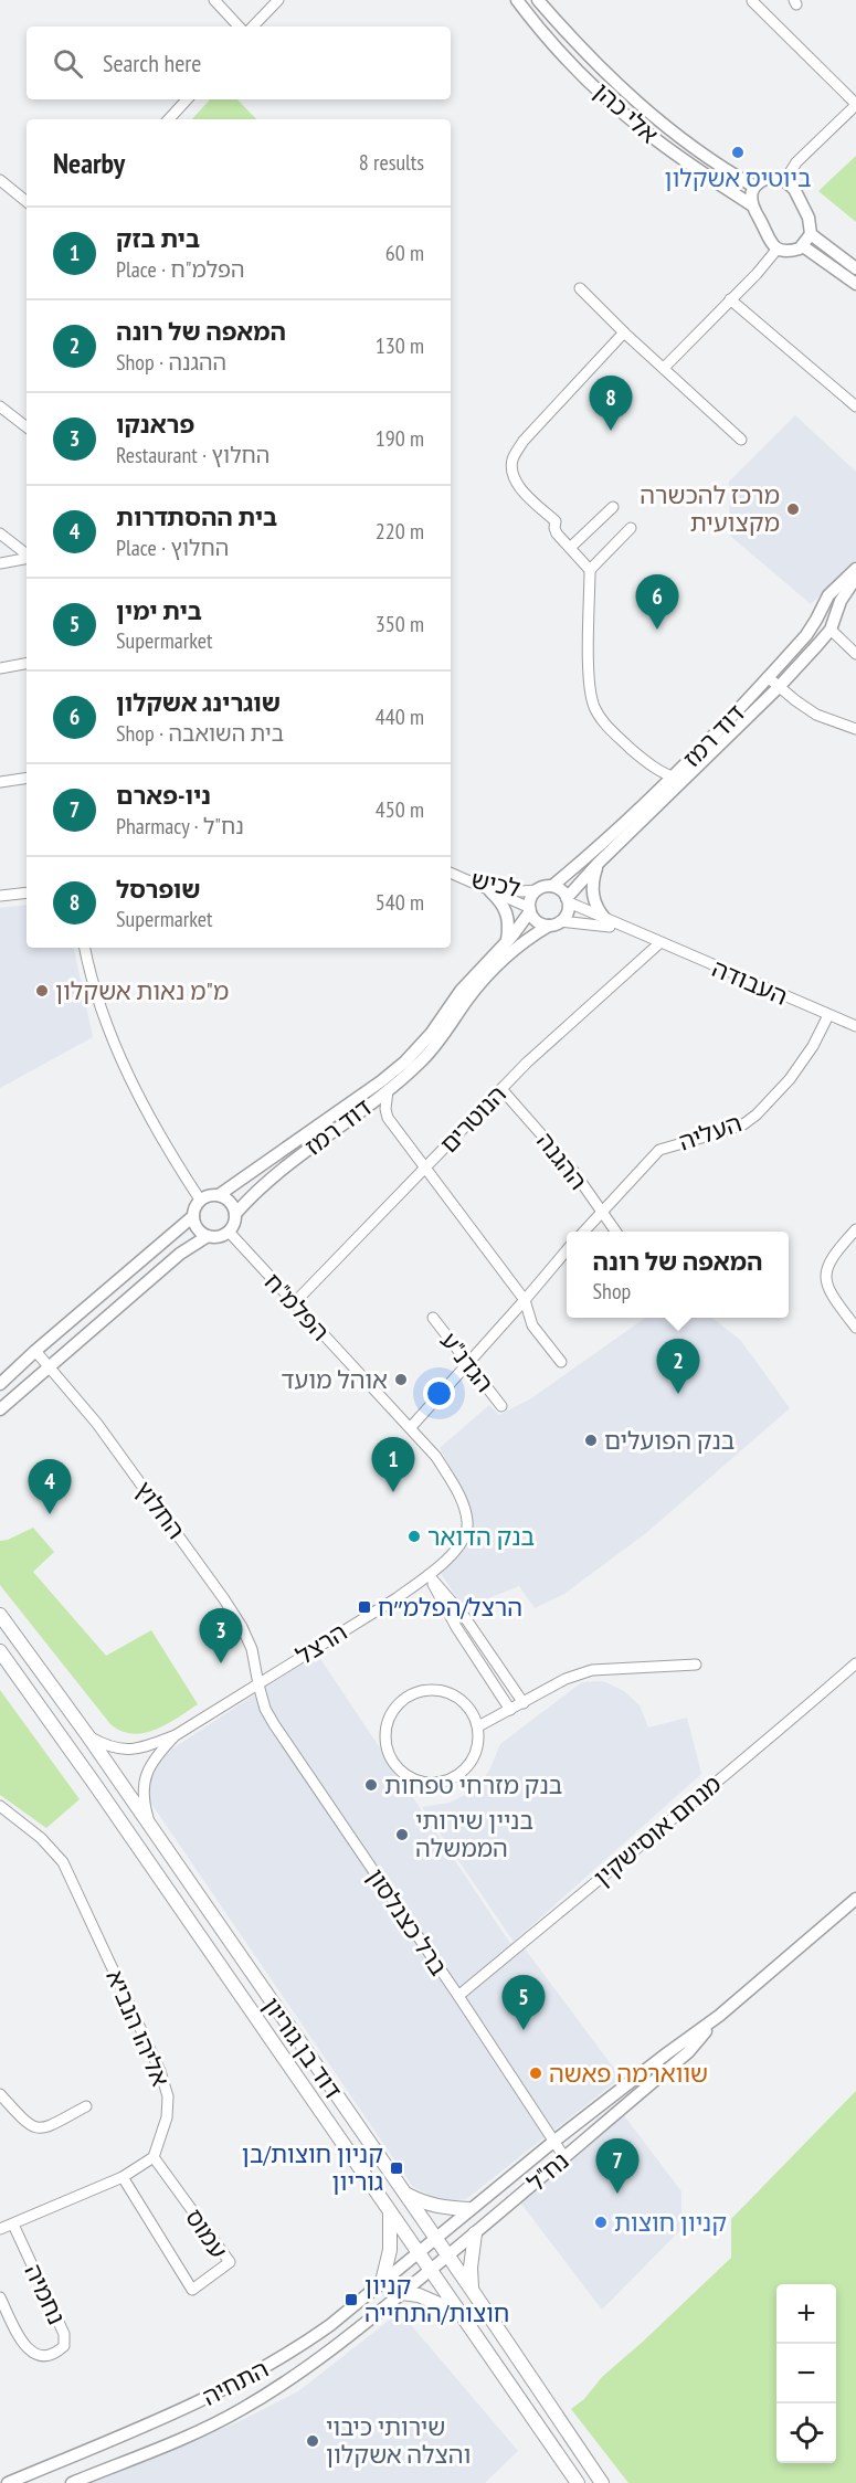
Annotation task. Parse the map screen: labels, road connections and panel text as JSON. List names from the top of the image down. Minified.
{"streets":{"main road":["דוד בן גוריון"],"street":["אלי כהן","דוד רמז","לכיש","העבודה","הנוטרים","העליה","ההגנה","הפלמ\"ח","הגדנ\"ע","החלוץ","הרצל","מנחם אוסישקין","ברל כצנלסון","אליהו הנביא","נח\"ל","עמוס","נחמיה","התחיה"]},"crossings":[["דוד רמז","לכיש"],["דוד רמז","העבודה"],["דוד רמז","הפלמ\"ח"],["לכיש","העבודה"],["העבודה","הנוטרים"],["העבודה","העליה"],["הנוטרים","ההגנה"],["הנוטרים","הפלמ\"ח"],["העליה","ההגנה"],["הפלמ\"ח","הרצל"],["החלוץ","הרצל"],["החלוץ","ברל כצנלסון"],["הרצל","ברל כצנלסון"],["הרצל","דוד בן גוריון"],["מנחם אוסישקין","ברל כצנלסון"],["ברל כצנלסון","נח\"ל"],["אליהו הנביא","עמוס"],["דוד בן גוריון","נח\"ל"],["דוד בן גוריון","התחיה"],["נח\"ל","התחיה"]],"places":{"other":["ביוטיס אשקלון","מרכז להכשרה מקצועית","מ\"מ נאות אשקלון","אוהל מועד","בנק הפועלים","בנק הדואר","בנק מזרחי טפחות","בניין שירותי הממשלה","שווארמה פאשה","קניון חוצות","שירותי כיבוי והצלה אשקלון"],"transit":["הרצל/הפלמ״ח","קניון חוצות/בן גוריון","קניון חוצות/התחייה"]},"page":{"search":"Search here","heading":["Nearby","8 results"],"list":[{"mark":"1","name":"בית בזק","note":"Place · הפלמ\"ח","value":"60 m"},{"mark":"2","name":"המאפה של רונה","note":"Shop · ההגנה","value":"130 m"},{"mark":"3","name":"פראנקו","note":"Restaurant · החלוץ","value":"190 m"},{"mark":"4","name":"בית ההסתדרות","note":"Place · החלוץ","value":"220 m"},{"mark":"5","name":"בית ימין","note":"Supermarket","value":"350 m"},{"mark":"6","name":"שוגרינג אשקלון","note":"Shop · בית השואבה","value":"440 m"},{"mark":"7","name":"ניו-פארם","note":"Pharmacy · נח\"ל","value":"450 m"},{"mark":"8","name":"שופרסל","note":"Supermarket","value":"540 m"}],"pins":["8","6","2","1","4","3","5","7"],"popup":["המאפה של רונה","Shop"],"map_buttons":["+","−"]}}
